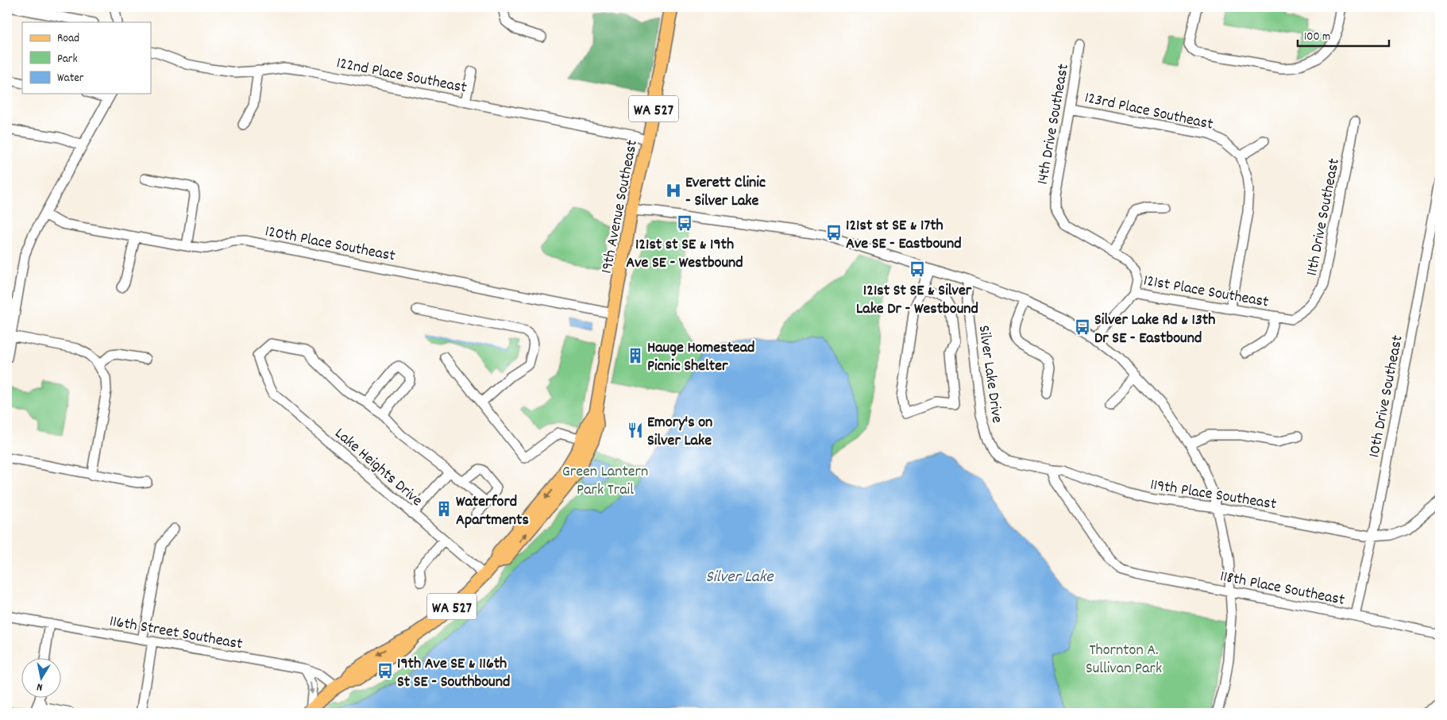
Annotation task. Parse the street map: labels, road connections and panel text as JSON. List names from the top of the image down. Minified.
{"streets":{"main road":["WA 527","19th Avenue Southeast"],"street":["122nd Place Southeast","123rd Place Southeast","14th Drive Southeast","11th Drive Southeast","120th Place Southeast","121st Place Southeast","Silver Lake Drive","10th Drive Southeast","Lake Heights Drive","119th Place Southeast","118th Place Southeast","116th Street Southeast"]},"crossings":[["122nd Place Southeast","19th Avenue Southeast"],["123rd Place Southeast","14th Drive Southeast"],["19th Avenue Southeast","120th Place Southeast"],["19th Avenue Southeast","Lake Heights Drive"],["19th Avenue Southeast","116th Street Southeast"],["11th Drive Southeast","121st Place Southeast"],["Silver Lake Drive","119th Place Southeast"],["Silver Lake Drive","118th Place Southeast"],["10th Drive Southeast","119th Place Southeast"],["10th Drive Southeast","118th Place Southeast"],["119th Place Southeast","118th Place Southeast"]],"water":["Silver Lake"],"parks":["Green Lantern Park Trail","Thornton A. Sullivan Park"],"places":{"hospital":["Everett Clinic - Silver Lake"],"bus stop":["121st st SE & 19th Ave SE - Westbound","121st st SE & 17th Ave SE - Eastbound","121st St SE & Silver Lake Dr - Westbound","Silver Lake Rd & 13th Dr SE - Eastbound","19th Ave SE & 116th St SE - Southbound"],"building":["Hauge Homestead Picnic Shelter","Waterford Apartments"],"restaurant":["Emory's on Silver Lake"]},"legend":["Road","Park","Water"],"scale_bar":"100 m","north":"bottom"}
